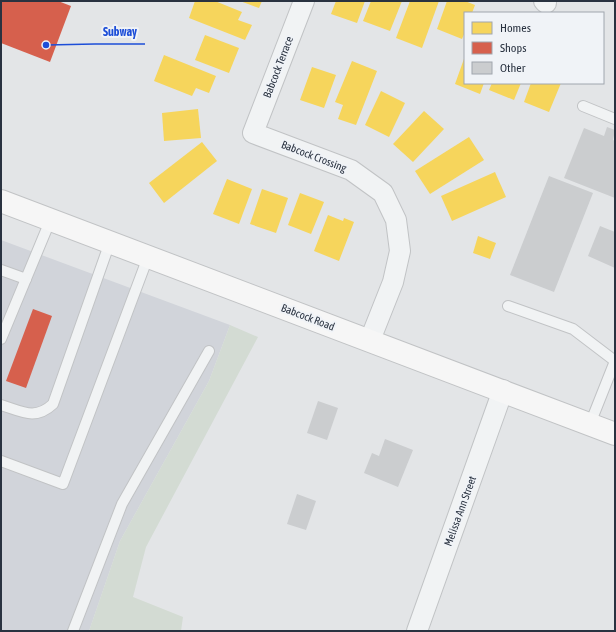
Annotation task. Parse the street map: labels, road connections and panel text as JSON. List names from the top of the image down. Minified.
{"streets":{"main road":["Babcock Road"],"street":["Babcock Terrace","Babcock Crossing","Melissa Ann Street"]},"crossings":[["Babcock Terrace","Babcock Crossing"],["Babcock Crossing","Babcock Road"],["Babcock Road","Melissa Ann Street"]],"places":["Subway"],"legend":["Homes","Shops","Other"]}
